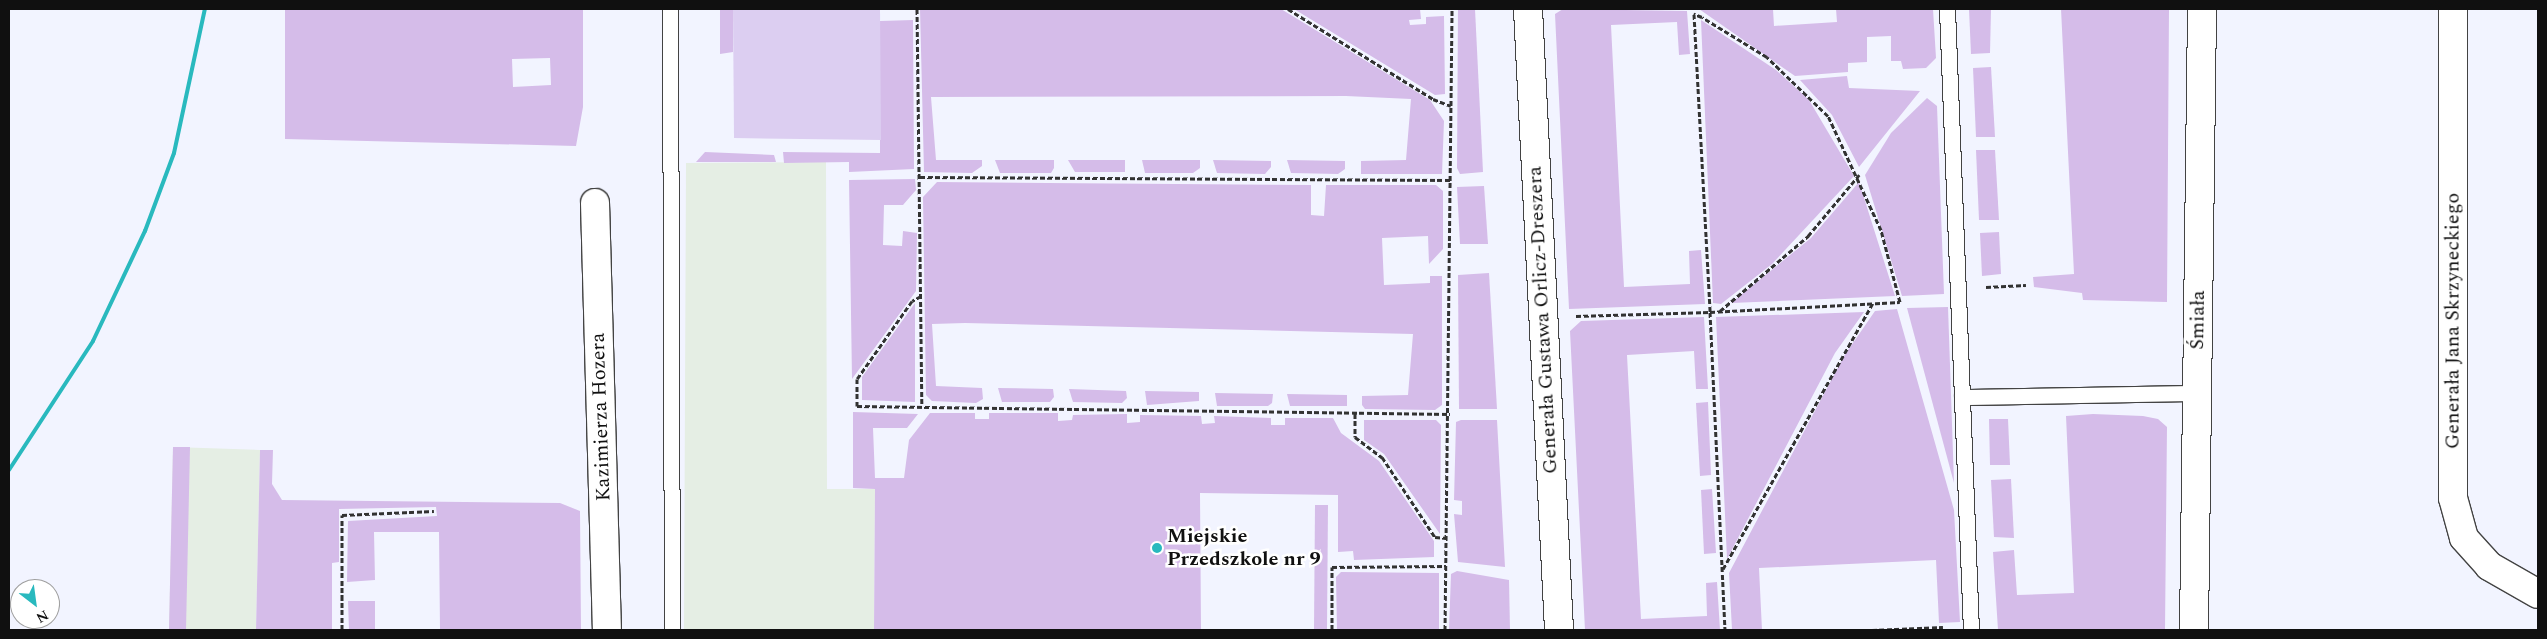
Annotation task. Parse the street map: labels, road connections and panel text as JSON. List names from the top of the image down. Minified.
{"streets":{"street":["Generała Gustawa Orlicz-Dreszera","Śmiała","Generała Jana Skrzyneckiego","Kazimierza Hozera"]},"places":["Miejskie Przedszkole nr 9"],"north":"bottom right"}
